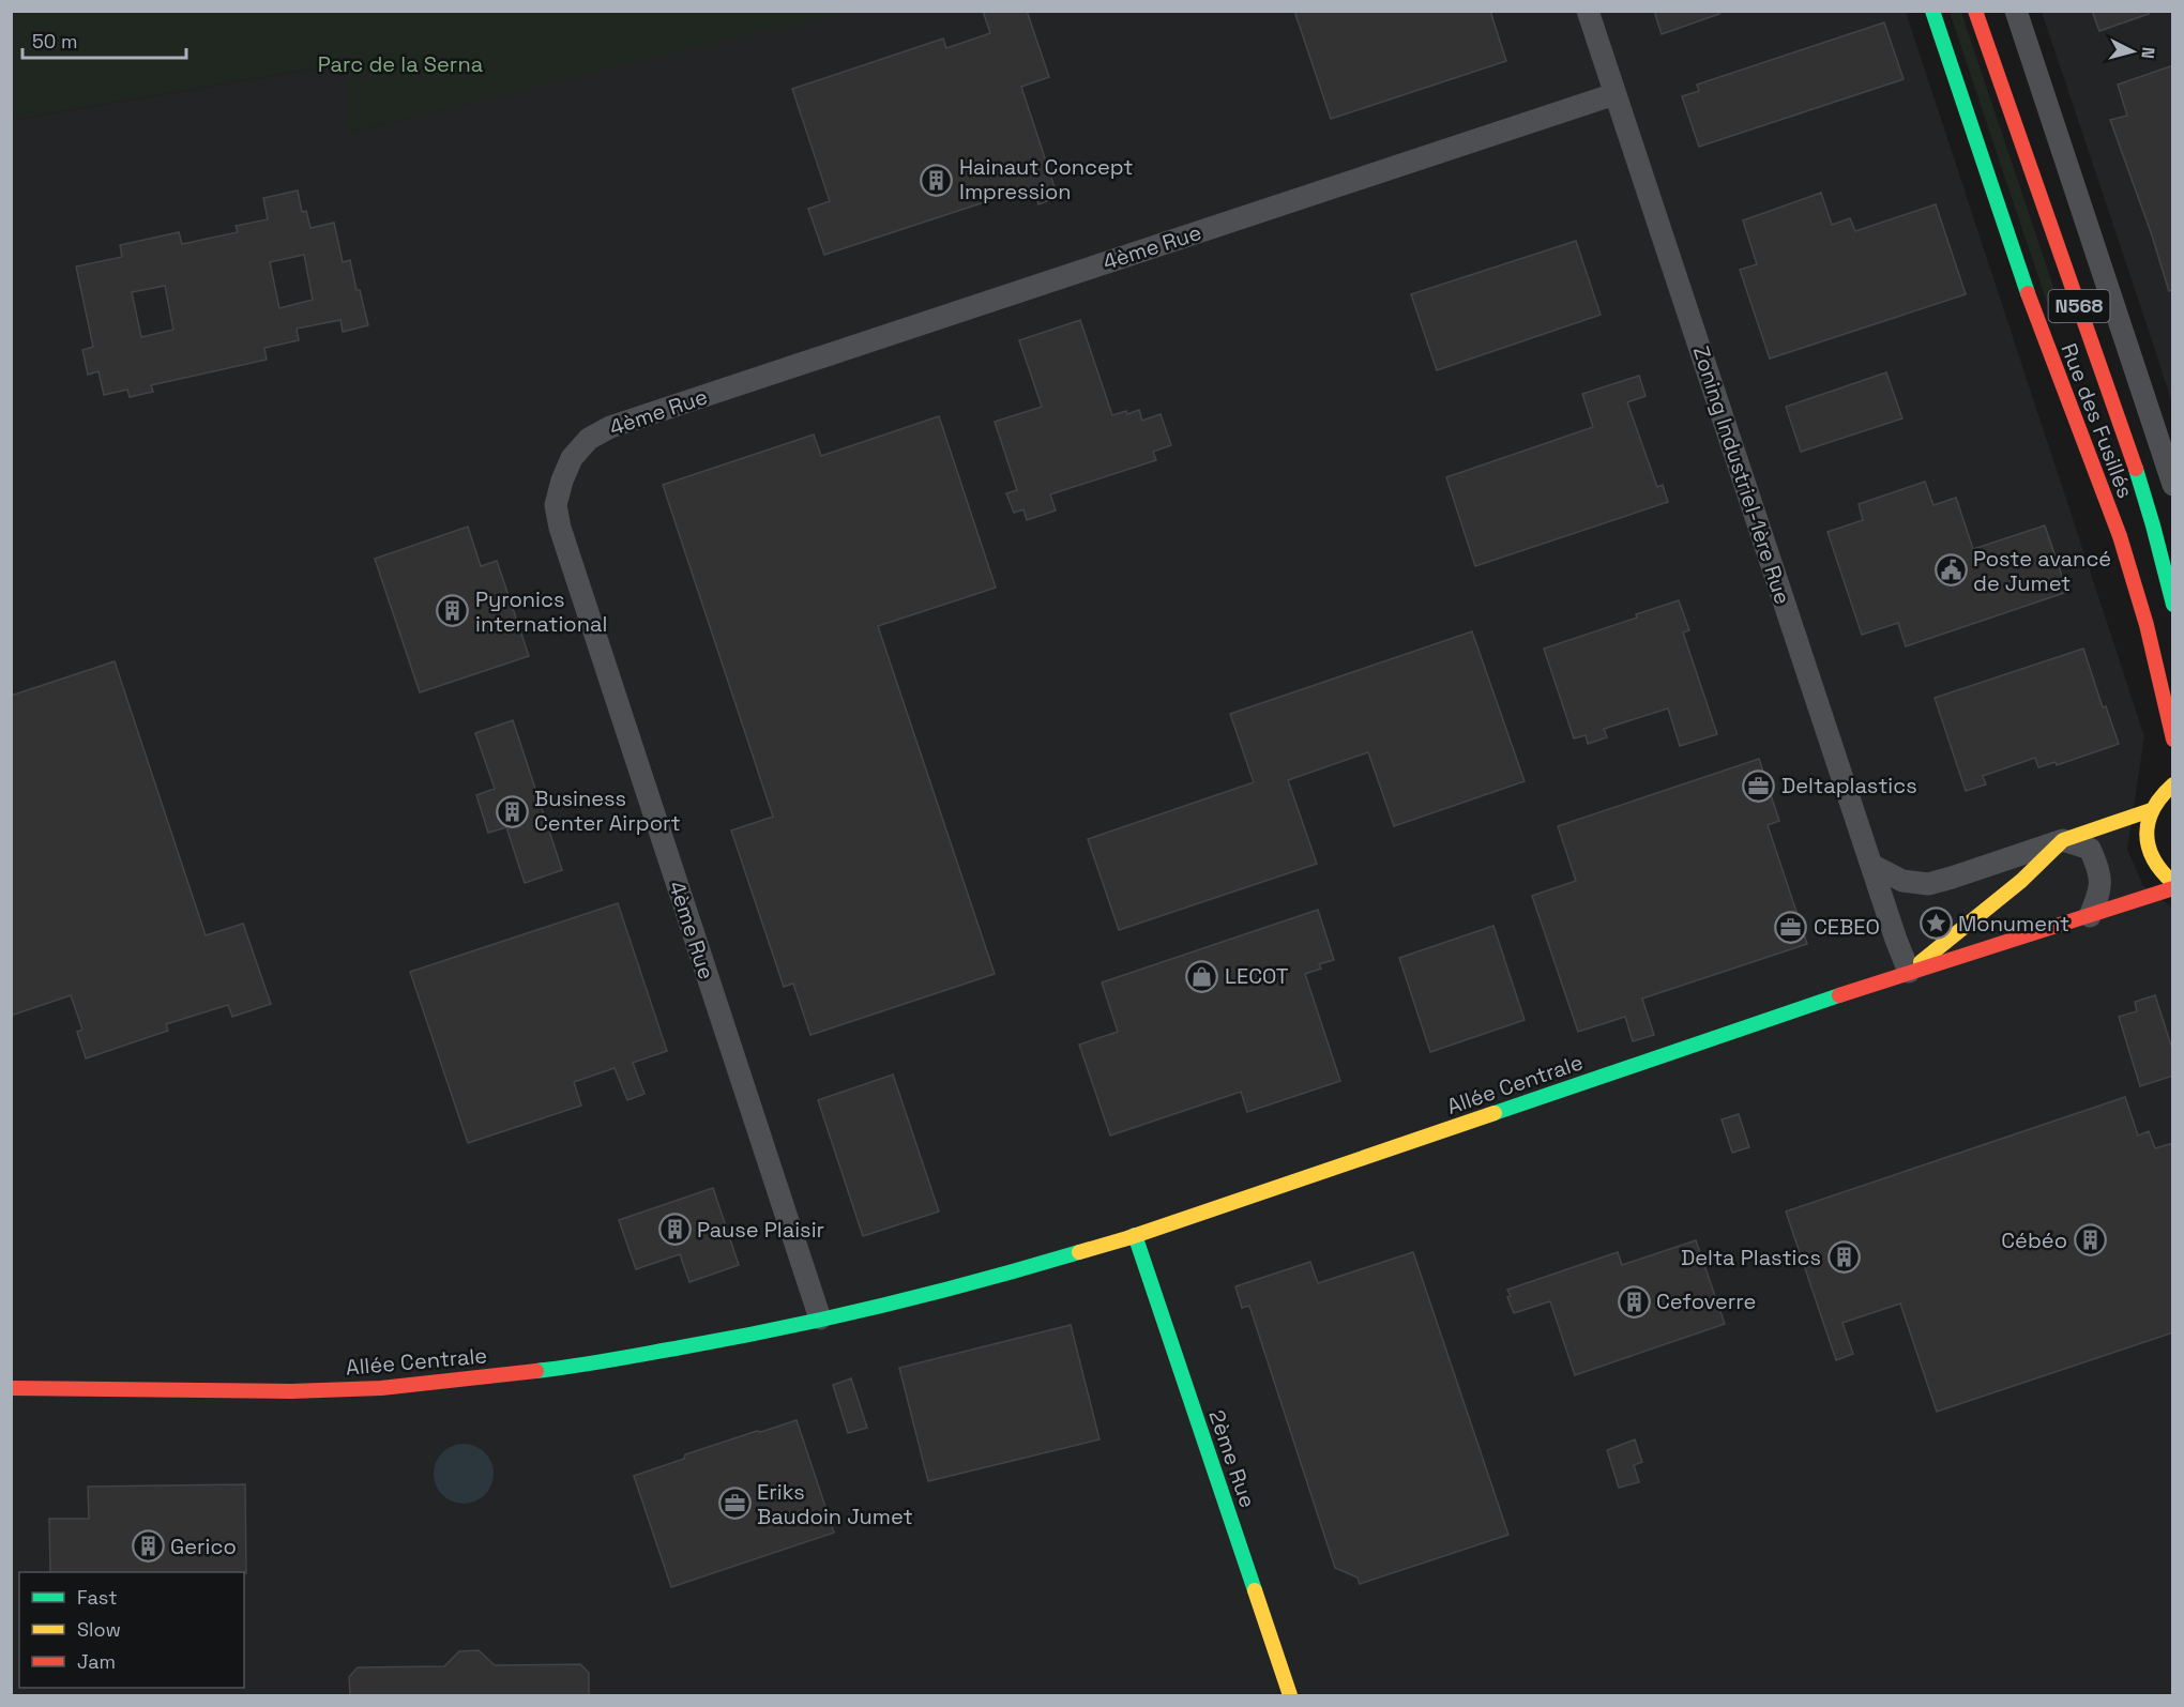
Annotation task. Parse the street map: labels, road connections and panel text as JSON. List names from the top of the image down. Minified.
{"streets":{"main road":["N568","Rue des Fusillés","Allée Centrale","2ème Rue"],"street":["4ème Rue","Zoning Industriel-1ère Rue"]},"crossings":[["4ème Rue","Zoning Industriel-1ère Rue"],["4ème Rue","Allée Centrale"],["Zoning Industriel-1ère Rue","Allée Centrale"],["Allée Centrale","2ème Rue"]],"parks":["Parc de la Serna"],"places":{"building":["Hainaut Concept Impression","Pyronics international","Business Center Airport","Pause Plaisir","Cébéo","Delta Plastics","Cefoverre","Gerico"],"public building":["Poste avancé de Jumet"],"office":["Deltaplastics","CEBEO","Eriks Baudoin Jumet"],"place":["Monument"],"shop":["LECOT"]},"legend":["Fast","Slow","Jam"],"scale_bar":"50 m","north":"right"}
